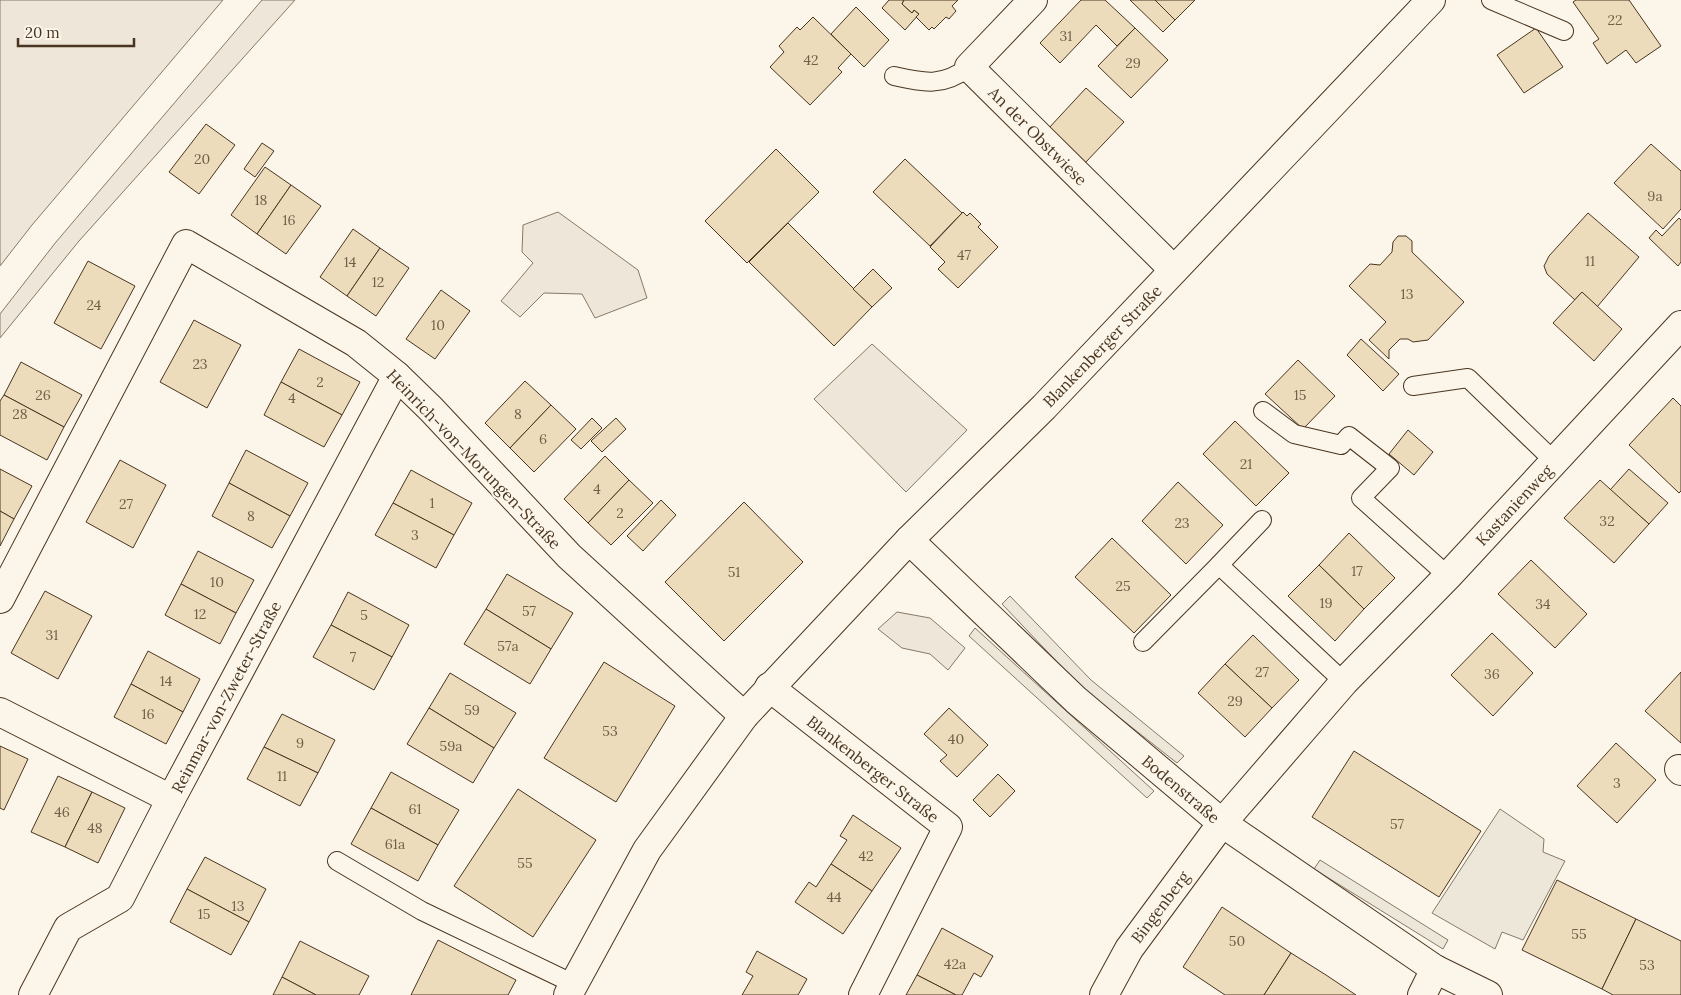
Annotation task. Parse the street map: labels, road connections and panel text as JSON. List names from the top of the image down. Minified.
{"streets":{"street":["An der Obstwiese","Blankenberger Straße","Heinrich-von-Morungen-Straße","Kastanienweg","Reinmar-von-Zweter-Straße","Bodenstraße","Bingenberg"]},"crossings":[["An der Obstwiese","Blankenberger Straße"],["Blankenberger Straße","Heinrich-von-Morungen-Straße"],["Blankenberger Straße","Bodenstraße"],["Heinrich-von-Morungen-Straße","Reinmar-von-Zweter-Straße"],["Kastanienweg","Bodenstraße"],["Kastanienweg","Bingenberg"],["Bodenstraße","Bingenberg"]],"house_numbers":["22","31","42","29","20","9a","18","16","47","11","14","12","13","24","10","23","2","26","15","4","28","8","6","21","4","1","27","2","8","32","23","3","17","51","10","25","19","34","57","12","5","31","57a","7","27","36","14","29","59","16","53","40","9","59a","11","3","61","46","57","48","61a","42","55","44","13","15","55","50","42a","53"],"scale_bar":"20 m"}
